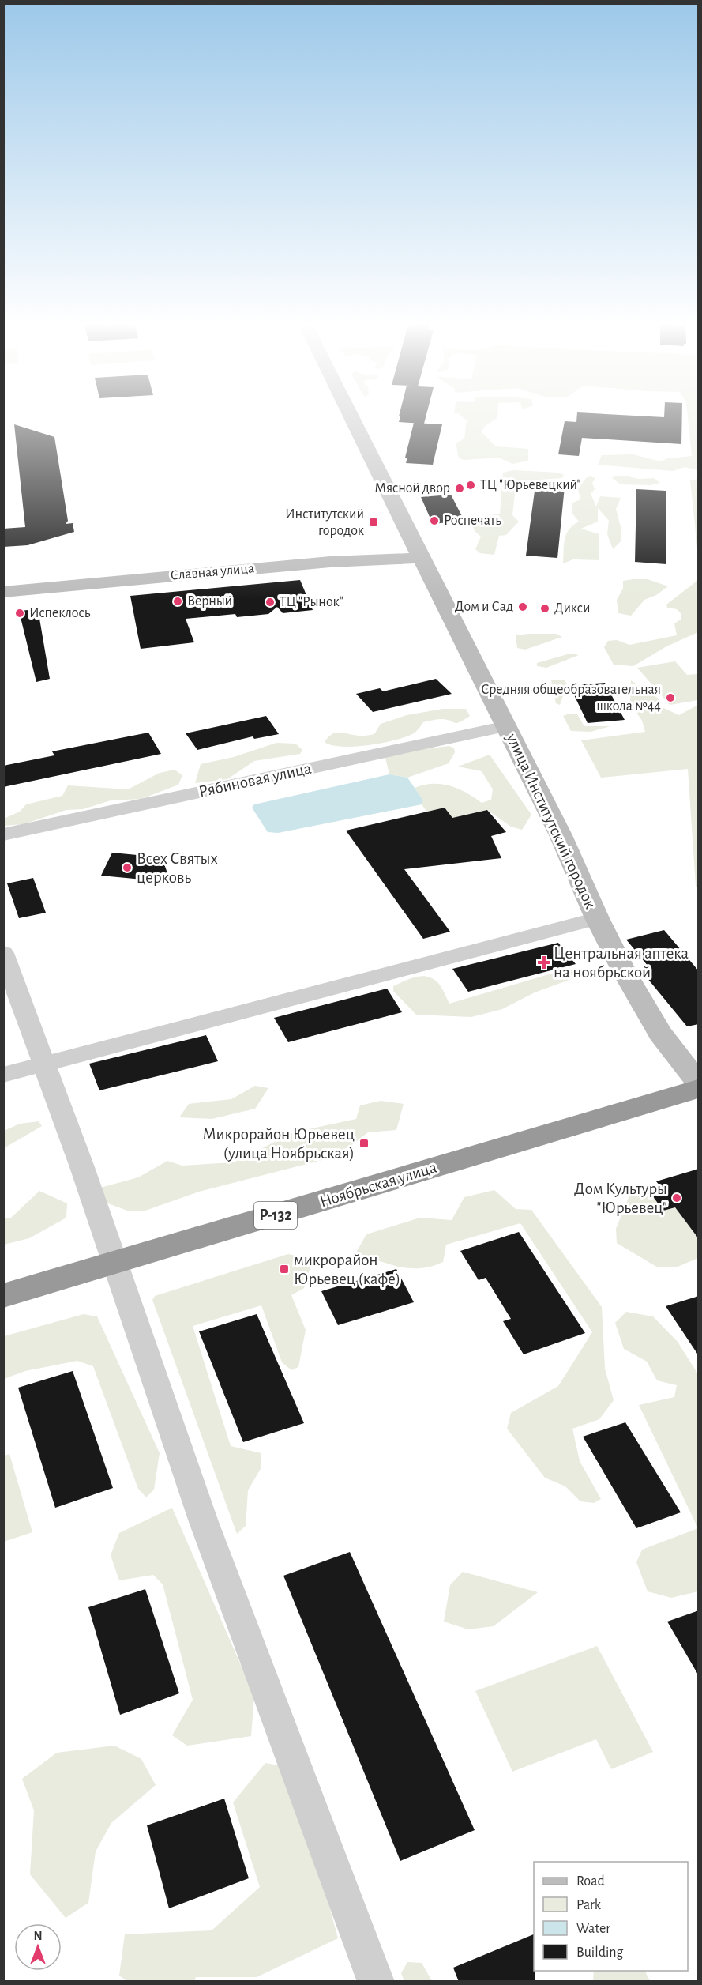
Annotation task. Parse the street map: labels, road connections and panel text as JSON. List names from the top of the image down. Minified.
{"streets":{"highway":["Ноябрьская улица","Р-132"],"street":["Славная улица","Рябиновая улица","улица Институтский городок"]},"crossings":[["Славная улица","улица Институтский городок"],["Рябиновая улица","улица Институтский городок"]],"places":{"other":["ТЦ \"Юрьевецкий\"","Мясной двор","Роспечать","Верный","ТЦ \"Рынок\"","Дом и Сад","Дикси","Испеклось","Средняя общеобразовательная школа №44","Всех Святых церковь","Дом Культуры \"Юрьевец\""],"transit":["Институтский городок","Микрорайон Юрьевец (улица Ноябрьская)","микрорайон Юрьевец (кафе)"],"health":["Центральная аптека на ноябрьской"]},"legend":["Road","Park","Water","Building"],"north":"top"}
